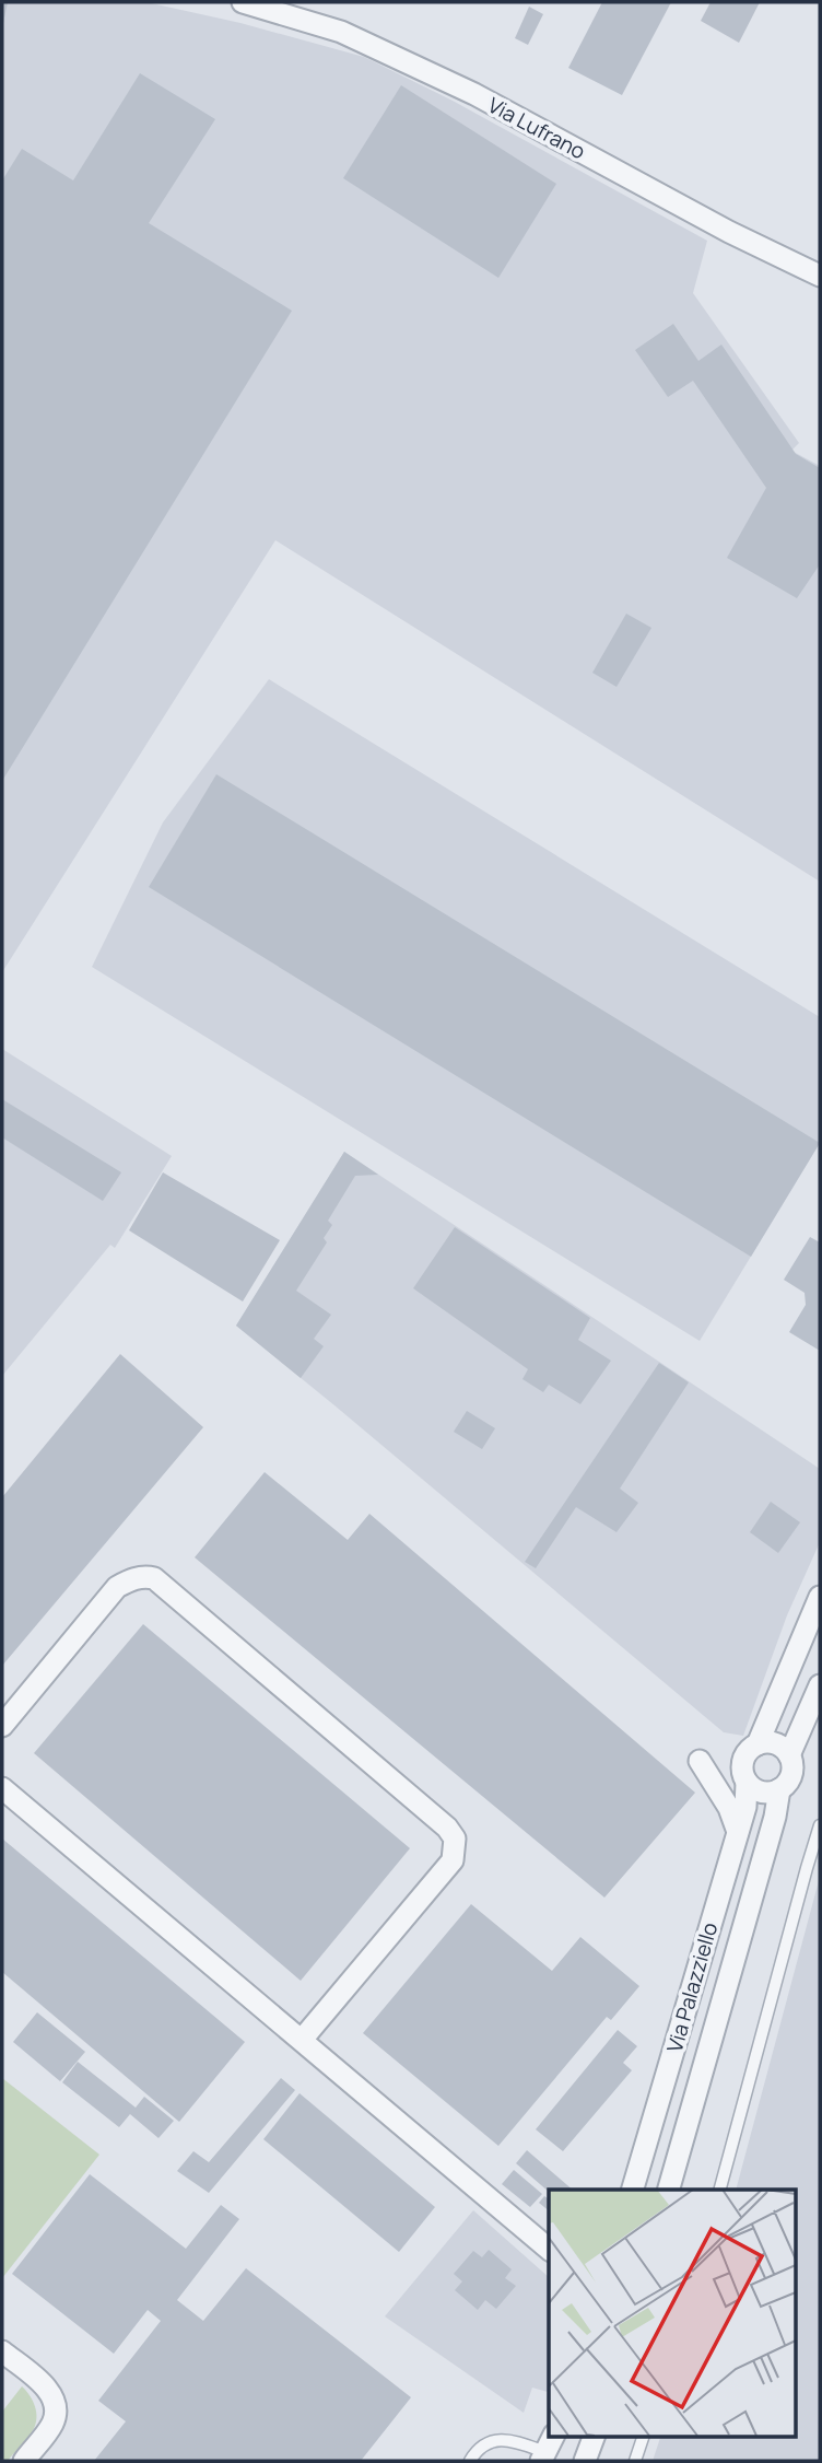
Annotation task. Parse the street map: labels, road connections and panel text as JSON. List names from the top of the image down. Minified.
{"streets":{"street":["Via Lufrano","Via Palazziello"]}}
